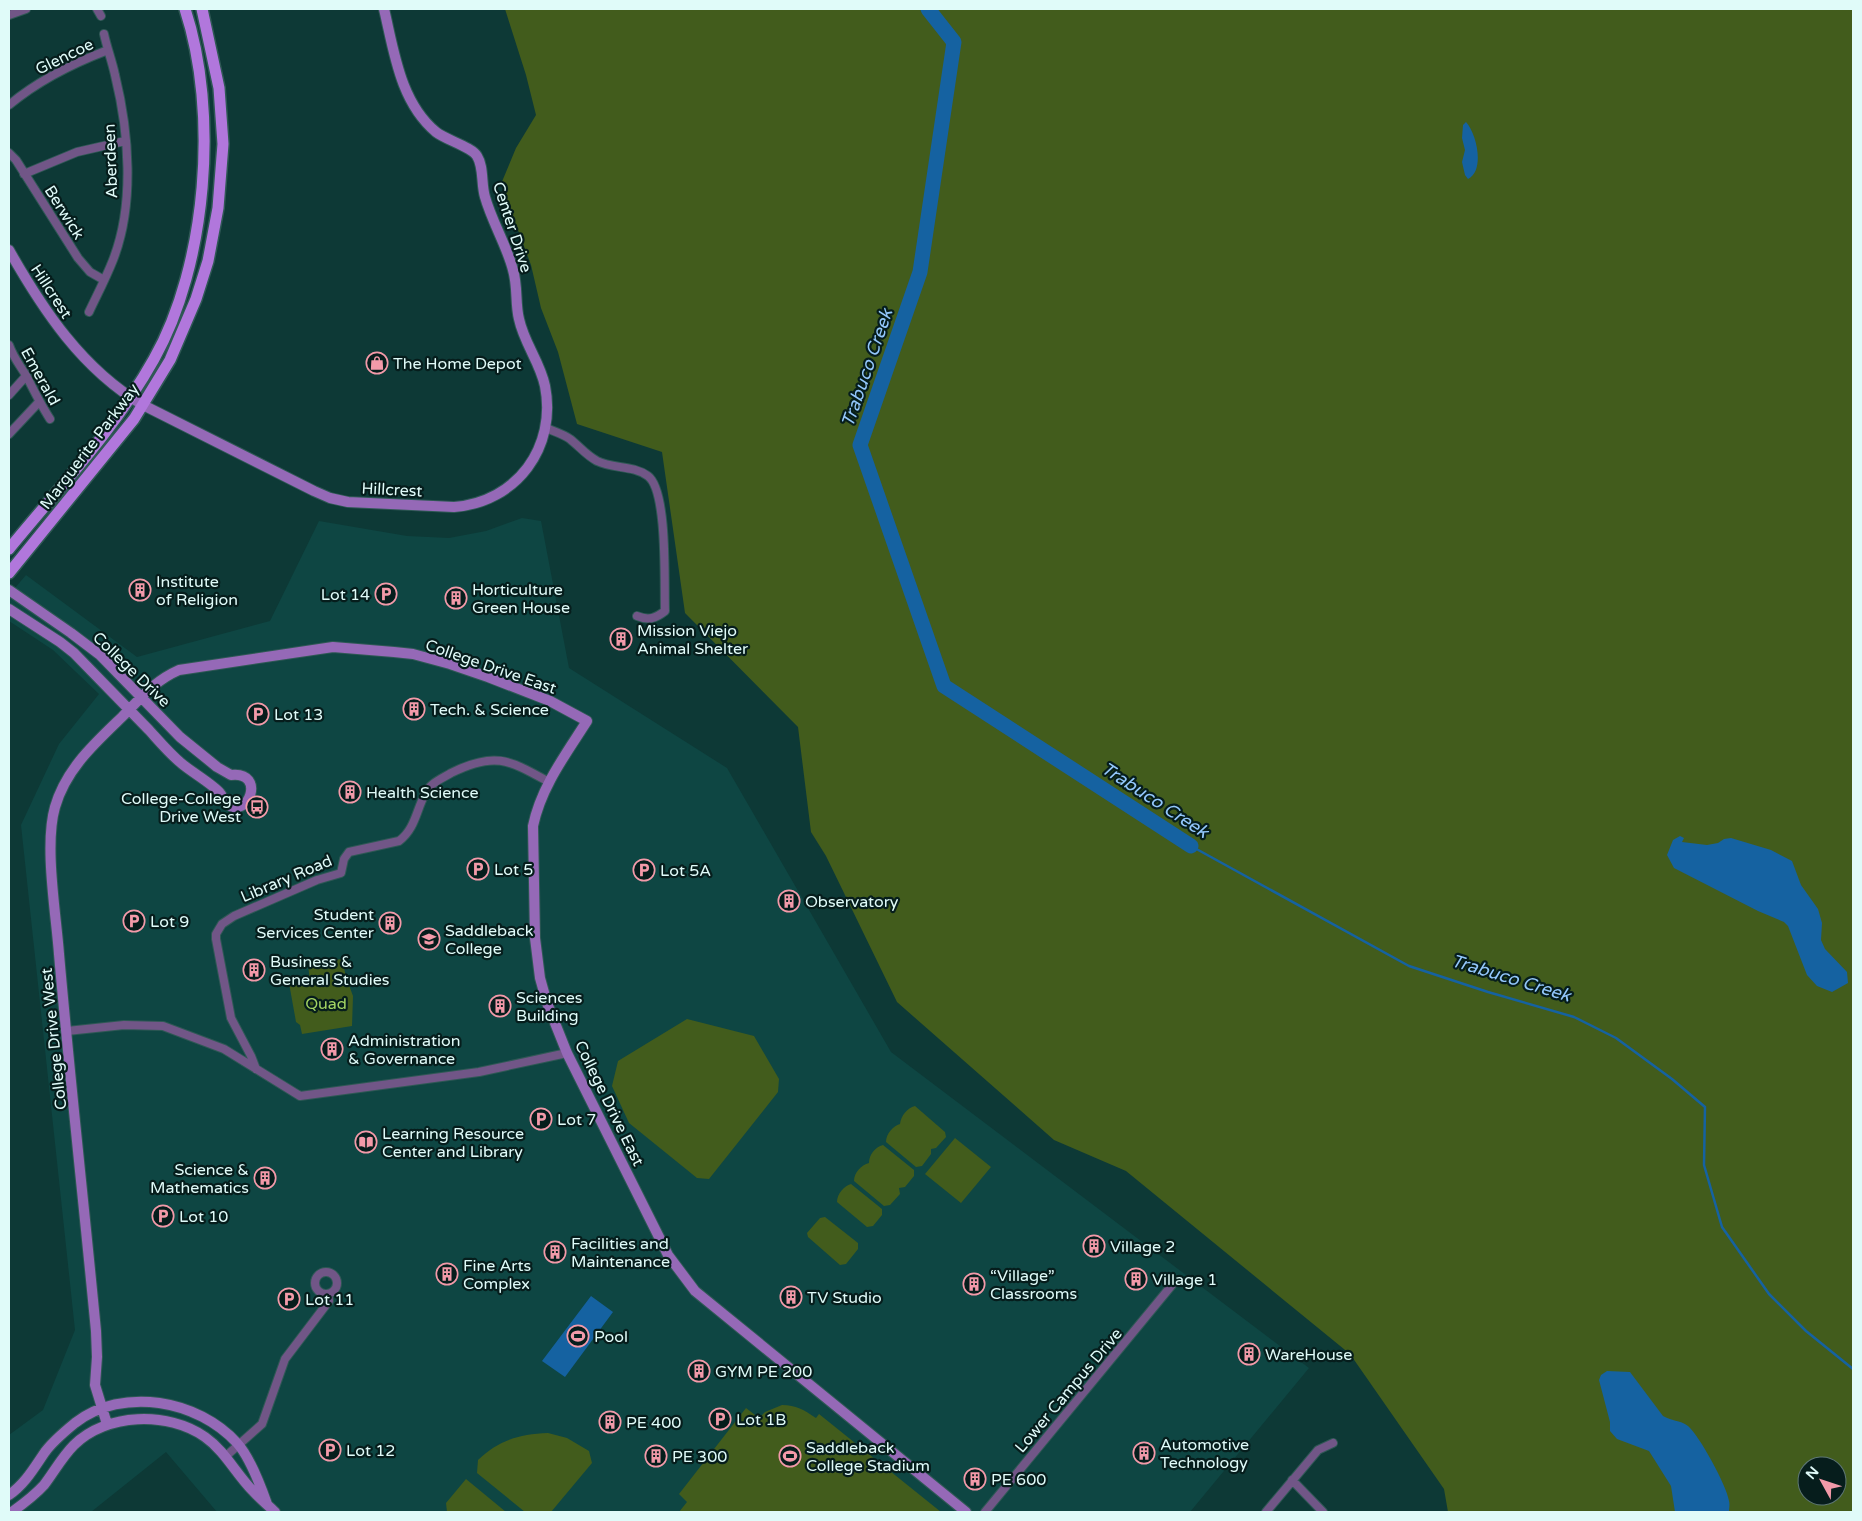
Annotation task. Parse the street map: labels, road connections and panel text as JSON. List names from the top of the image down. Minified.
{"streets":{"main road":["Marguerite Parkway"],"street":["Glencoe","Aberdeen","Berwick","Center Drive","Hillcrest","Emerald","College Drive East","College Drive","Library Road","College Drive West","Lower Campus Drive"]},"crossings":[["Glencoe","Aberdeen"],["Aberdeen","Berwick"],["Center Drive","Hillcrest"],["Hillcrest","Marguerite Parkway"],["College Drive East","College Drive"],["College Drive East","Library Road"],["College Drive East","College Drive West"],["College Drive","College Drive West"]],"water":["Trabuco Creek"],"parks":["Quad"],"places":{"shop":["The Home Depot"],"building":["Institute of Religion","Horticulture Green House","Mission Viejo Animal Shelter","Tech. & Science","Health Science","Observatory","Student Services Center","Business & General Studies","Sciences Building","Administration & Governance","Science & Mathematics","Village 2","Facilities and Maintenance","Fine Arts Complex","Village 1","“Village” Classrooms","TV Studio","WareHouse","GYM PE 200","PE 400","Automotive Technology","PE 300","PE 600"],"parking":["Lot 14","Lot 13","Lot 5","Lot 5A","Lot 9","Lot 7","Lot 10","Lot 11","Lot 1B","Lot 12"],"bus stop":["College-College Drive West"],"school or university":["Saddleback College"],"library":["Learning Resource Center and Library"],"sports":["Pool","Saddleback College Stadium"]},"north":"top left"}
